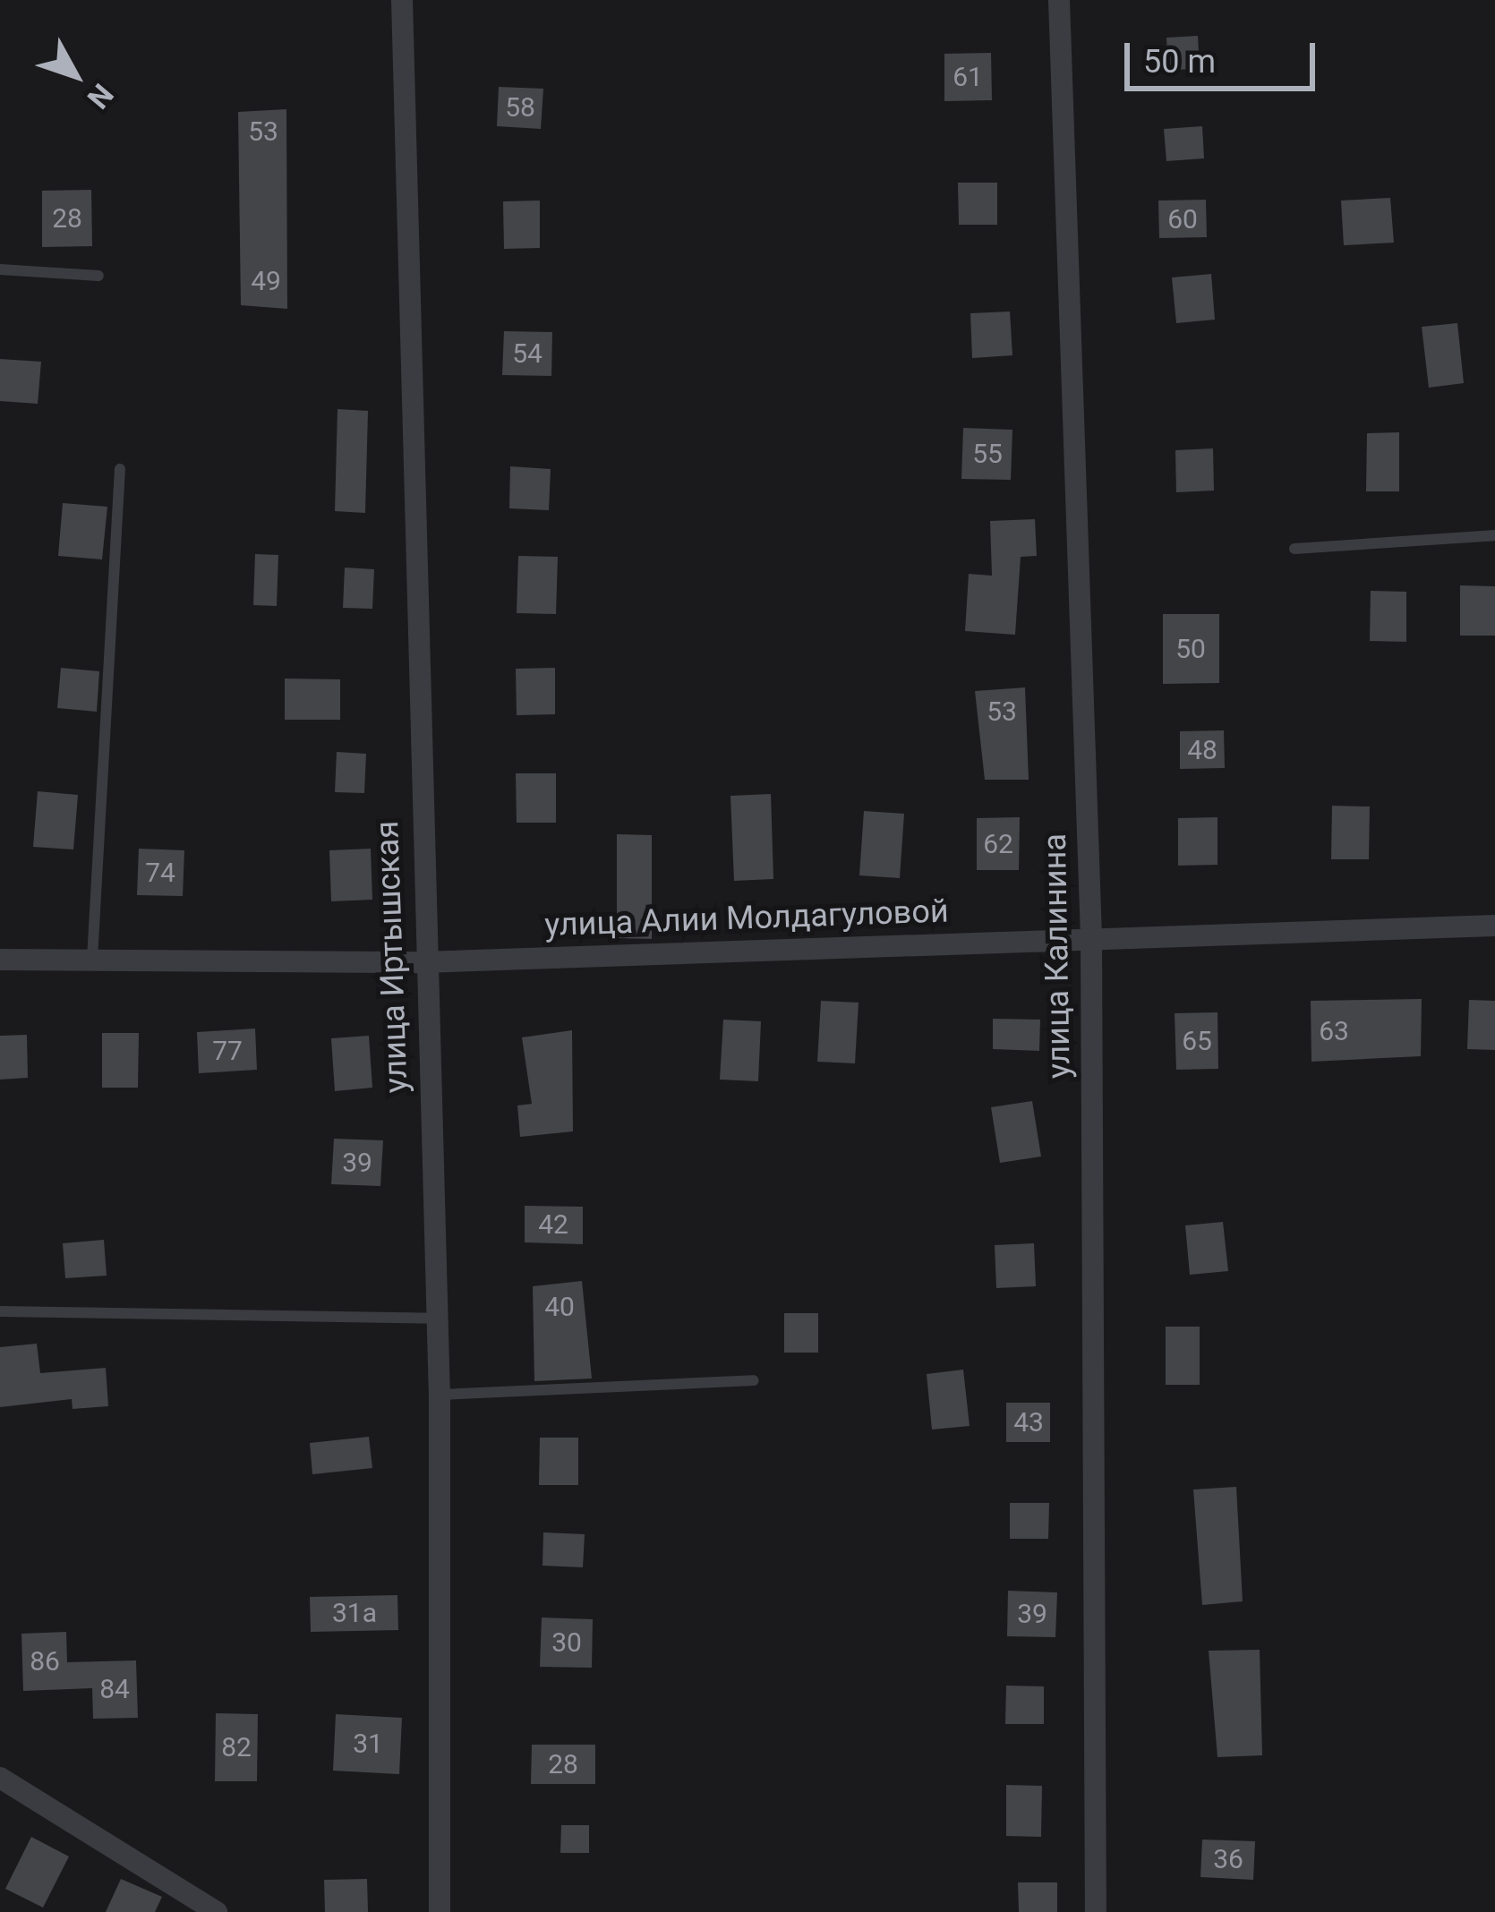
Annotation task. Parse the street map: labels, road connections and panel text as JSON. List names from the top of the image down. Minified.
{"streets":{"street":["улица Алии Молдагуловой","улица Калинина","улица Иртышская"]},"crossings":[["улица Алии Молдагуловой","улица Калинина"],["улица Алии Молдагуловой","улица Иртышская"]],"house_numbers":["61","58","53","28","60","49","54","55","50","53","48","62","74","63","65","77","39","42","40","43","31а","39","30","86","84","31","82","28","36"],"scale_bar":"50 m","north":"bottom right"}
